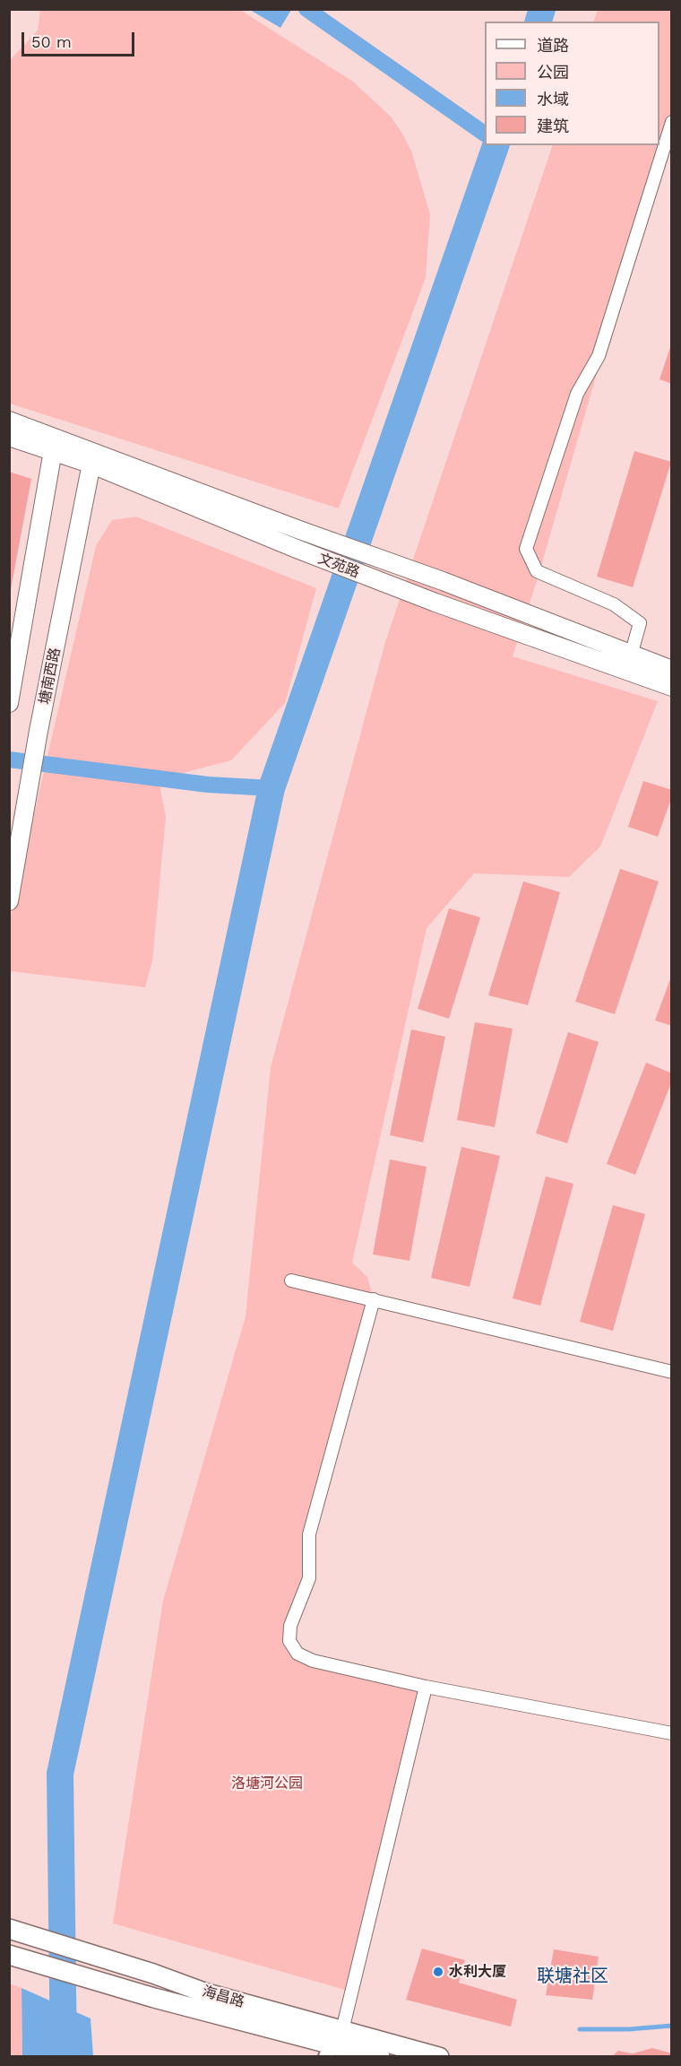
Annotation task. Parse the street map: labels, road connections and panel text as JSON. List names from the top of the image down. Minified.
{"streets":{"main road":["文苑路","塘南西路","海昌路"]},"crossings":[["文苑路","塘南西路"]],"districts":["联塘社区"],"parks":["洛塘河公园"],"places":["水利大厦"],"legend":["道路","公园","水域","建筑"],"scale_bar":"50 m"}
